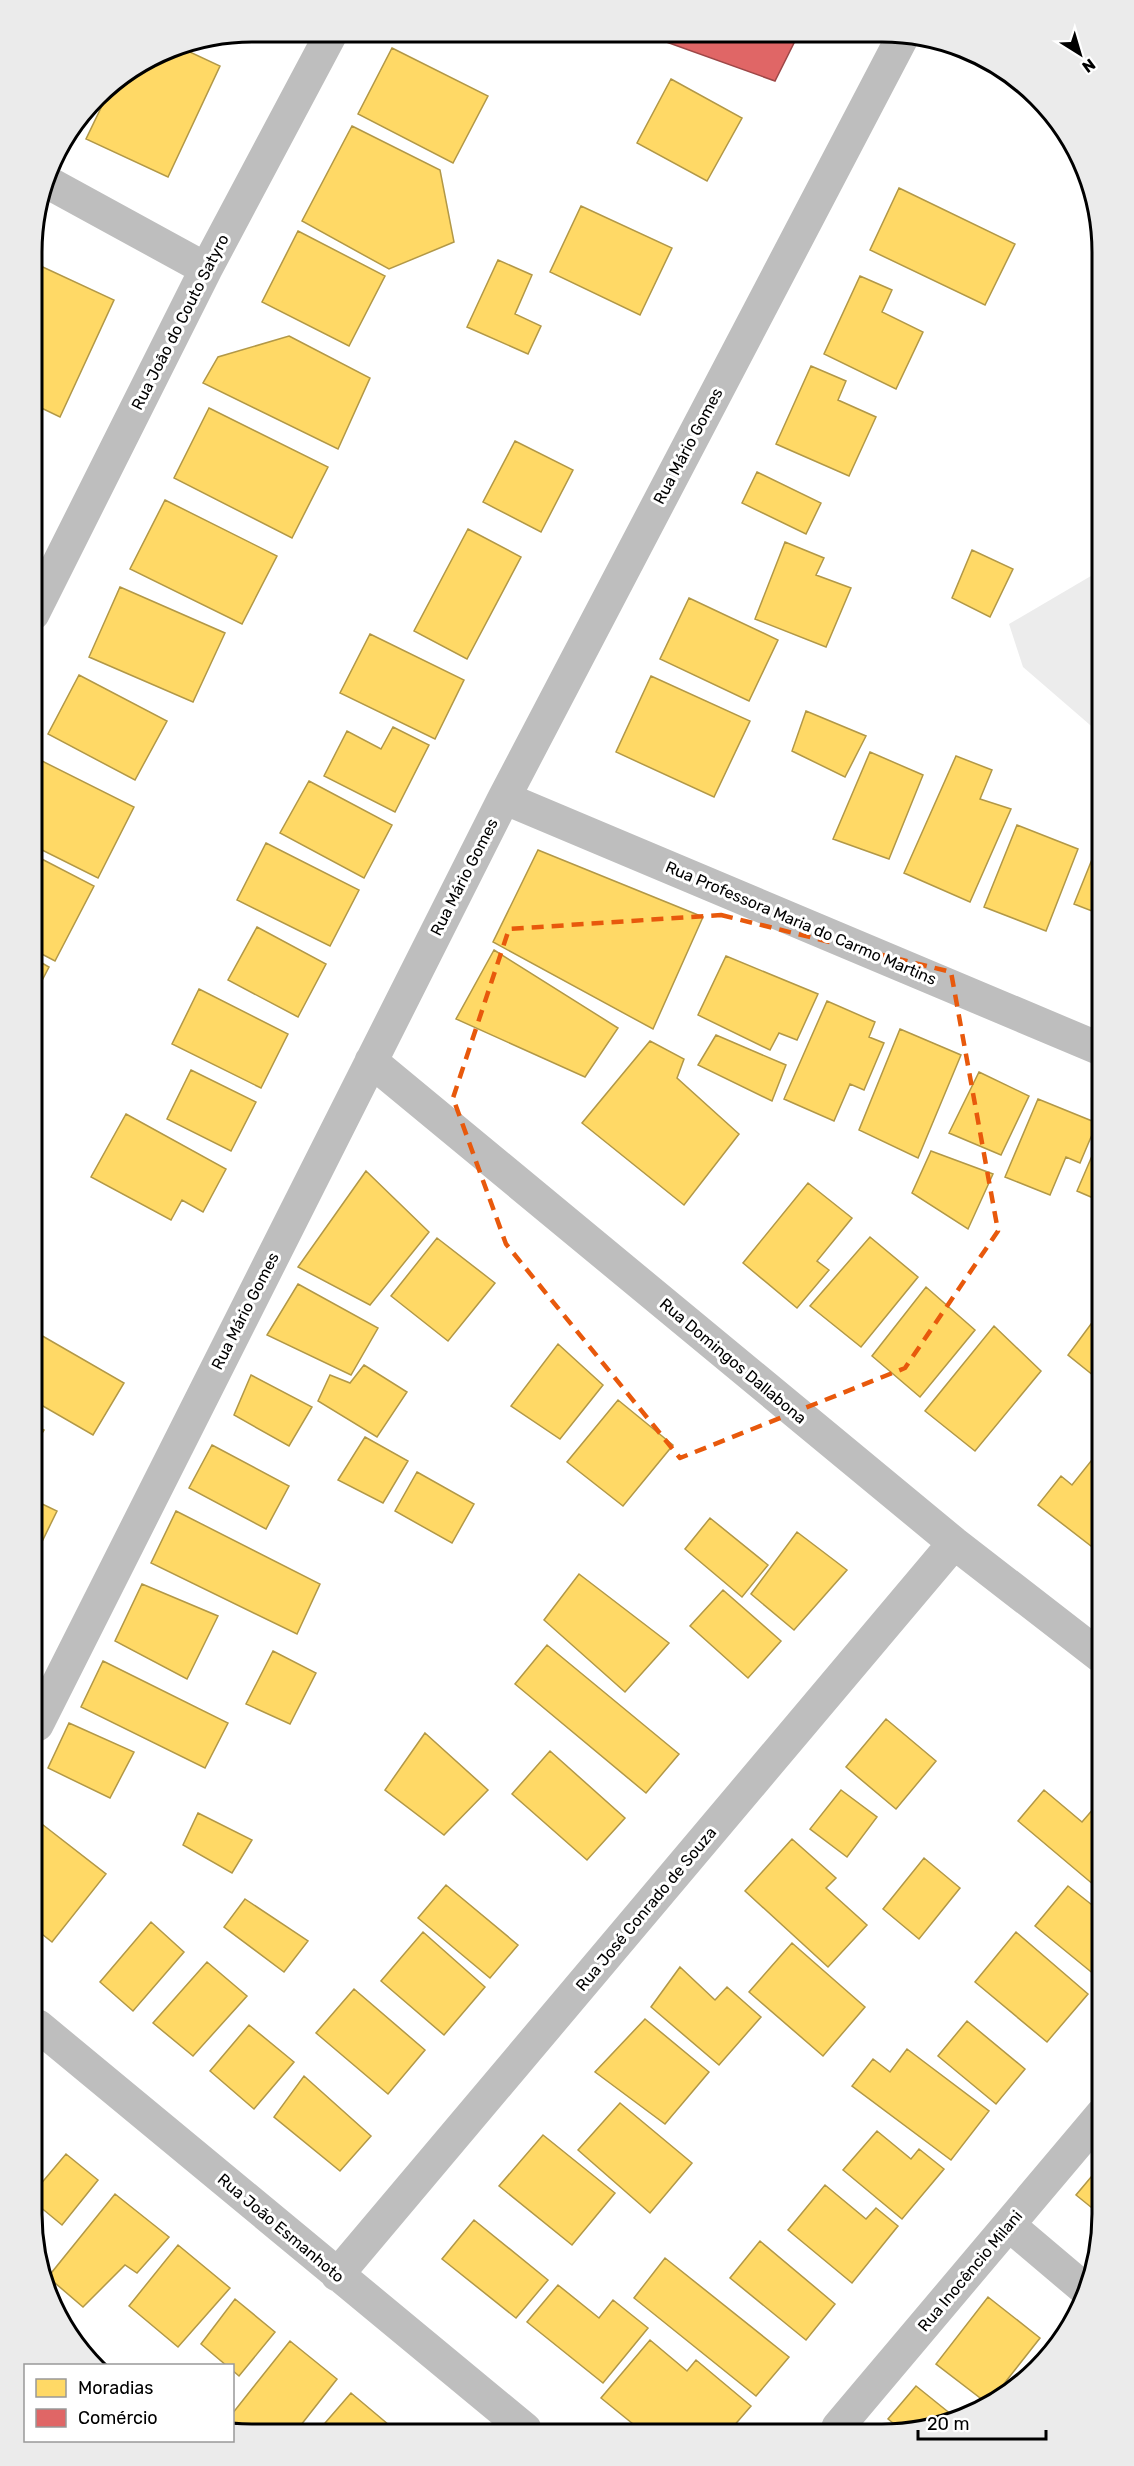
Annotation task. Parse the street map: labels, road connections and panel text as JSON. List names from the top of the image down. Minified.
{"streets":{"street":["Rua João do Couto Satyro","Rua Mário Gomes","Rua Professora Maria do Carmo Martins","Rua Domingos Dallabona","Rua José Conrado de Souza","Rua João Esmanhoto","Rua Inocêncio Milani"]},"crossings":[["Rua Mário Gomes","Rua Professora Maria do Carmo Martins"],["Rua Mário Gomes","Rua Domingos Dallabona"],["Rua Domingos Dallabona","Rua José Conrado de Souza"],["Rua José Conrado de Souza","Rua João Esmanhoto"]],"legend":["Moradias","Comércio"],"scale_bar":"20 m","north":"bottom right"}
